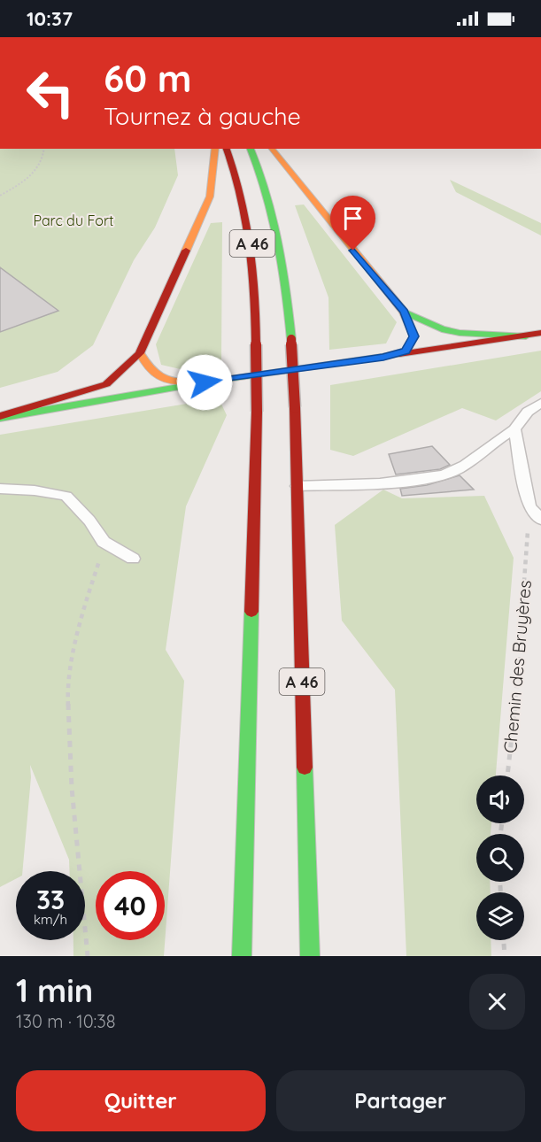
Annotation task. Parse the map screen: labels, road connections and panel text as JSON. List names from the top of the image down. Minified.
{"streets":{"main road":["A 46"],"path":["Chemin des Bruyères"]},"parks":["Parc du Fort"],"page":{"status":"10:37","turn":["60 m","Tournez à gauche"],"speed":"33 km/h","limit":"40","heading":["1 min","130 m · 10:38"],"buttons":["Quitter","Partager"]}}
